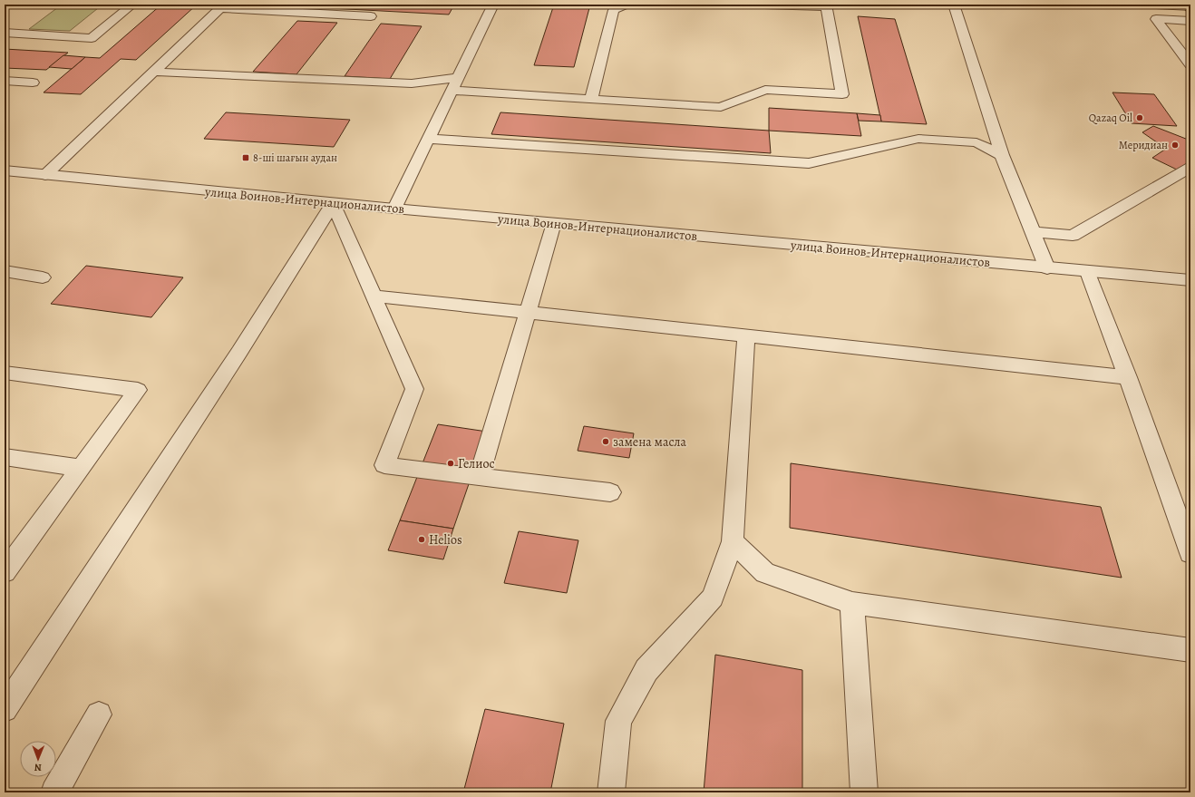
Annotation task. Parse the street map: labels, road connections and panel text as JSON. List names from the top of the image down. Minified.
{"streets":{"street":["улица Воинов-Интернационалистов"]},"places":{"other":["Qazaq Oil","Меридиан","замена масла","Гелиос","Helios"],"transit":["8-ші шағын аудан"]},"north":"bottom"}
